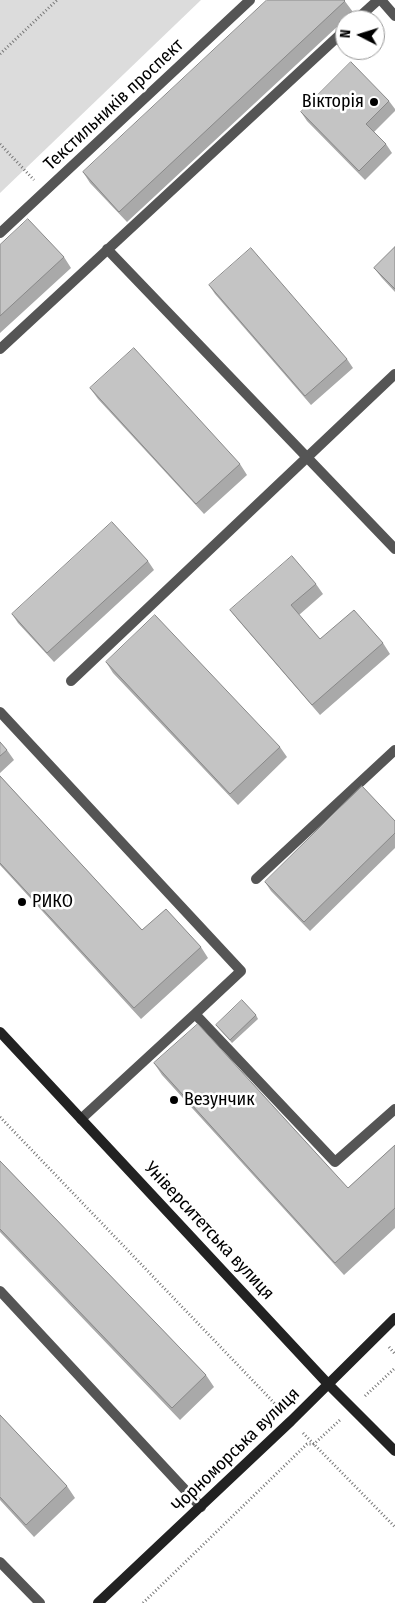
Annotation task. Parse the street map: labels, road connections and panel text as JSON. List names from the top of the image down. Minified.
{"streets":{"street":["Текстильників проспект","Університетська вулиця","Чорноморська вулиця"]},"crossings":[["Університетська вулиця","Чорноморська вулиця"]],"places":["Вікторія","РИКО","Везунчик"],"north":"left"}
